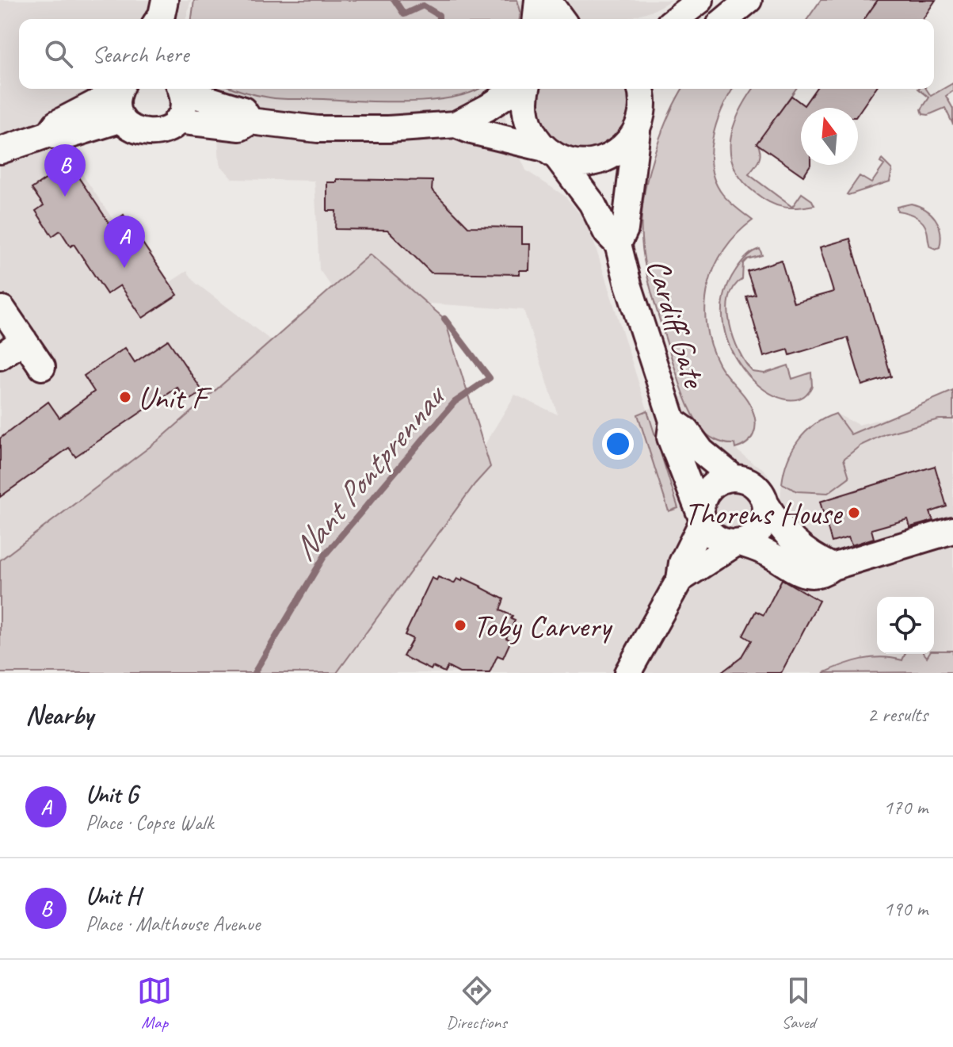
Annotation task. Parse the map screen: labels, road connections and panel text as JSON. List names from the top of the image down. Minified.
{"streets":{"street":["Cardiff Gate"]},"water":["Nant Pontprennau"],"places":["Unit F","Thorens House","Toby Carvery"],"north":"top","page":{"search":"Search here","pins":["B","A"],"heading":["Nearby","2 results"],"list":[{"mark":"A","name":"Unit G","note":"Place · Copse Walk","value":"170 m"},{"mark":"B","name":"Unit H","note":"Place · Malthouse Avenue","value":"190 m"}],"nav":["Map","Directions","Saved"]}}
